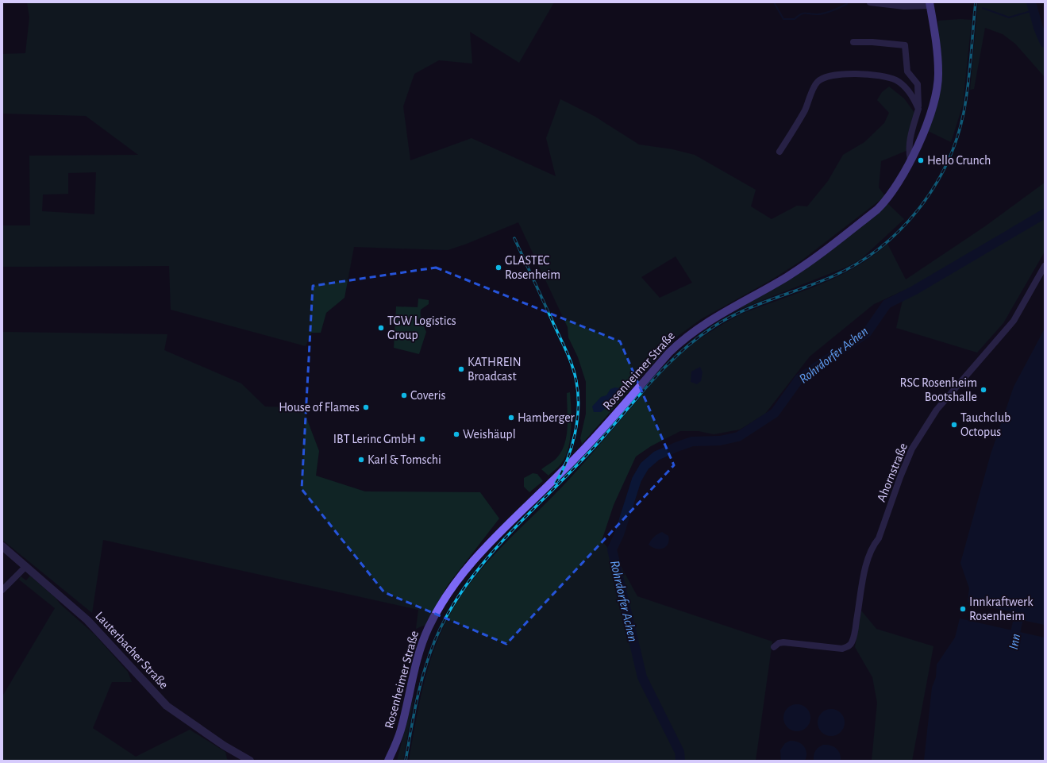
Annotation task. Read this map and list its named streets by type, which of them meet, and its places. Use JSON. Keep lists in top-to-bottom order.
{
  "streets": {
    "main road": ["Rosenheimer Straße"],
    "street": ["Ahornstraße", "Lauterbacher Straße"]
  },
  "water": ["Rohrdorfer Achen", "Inn"],
  "places": [
    "Hello Crunch",
    "GLASTEC Rosenheim",
    "TGW Logistics Group",
    "KATHREIN Broadcast",
    "RSC Rosenheim Bootshalle",
    "Coveris",
    "House of Flames",
    "Hamberger",
    "Tauchclub Octopus",
    "Weishäupl",
    "IBT Lerinc GmbH",
    "Karl & Tomschi",
    "Innkraftwerk Rosenheim"
  ]
}
